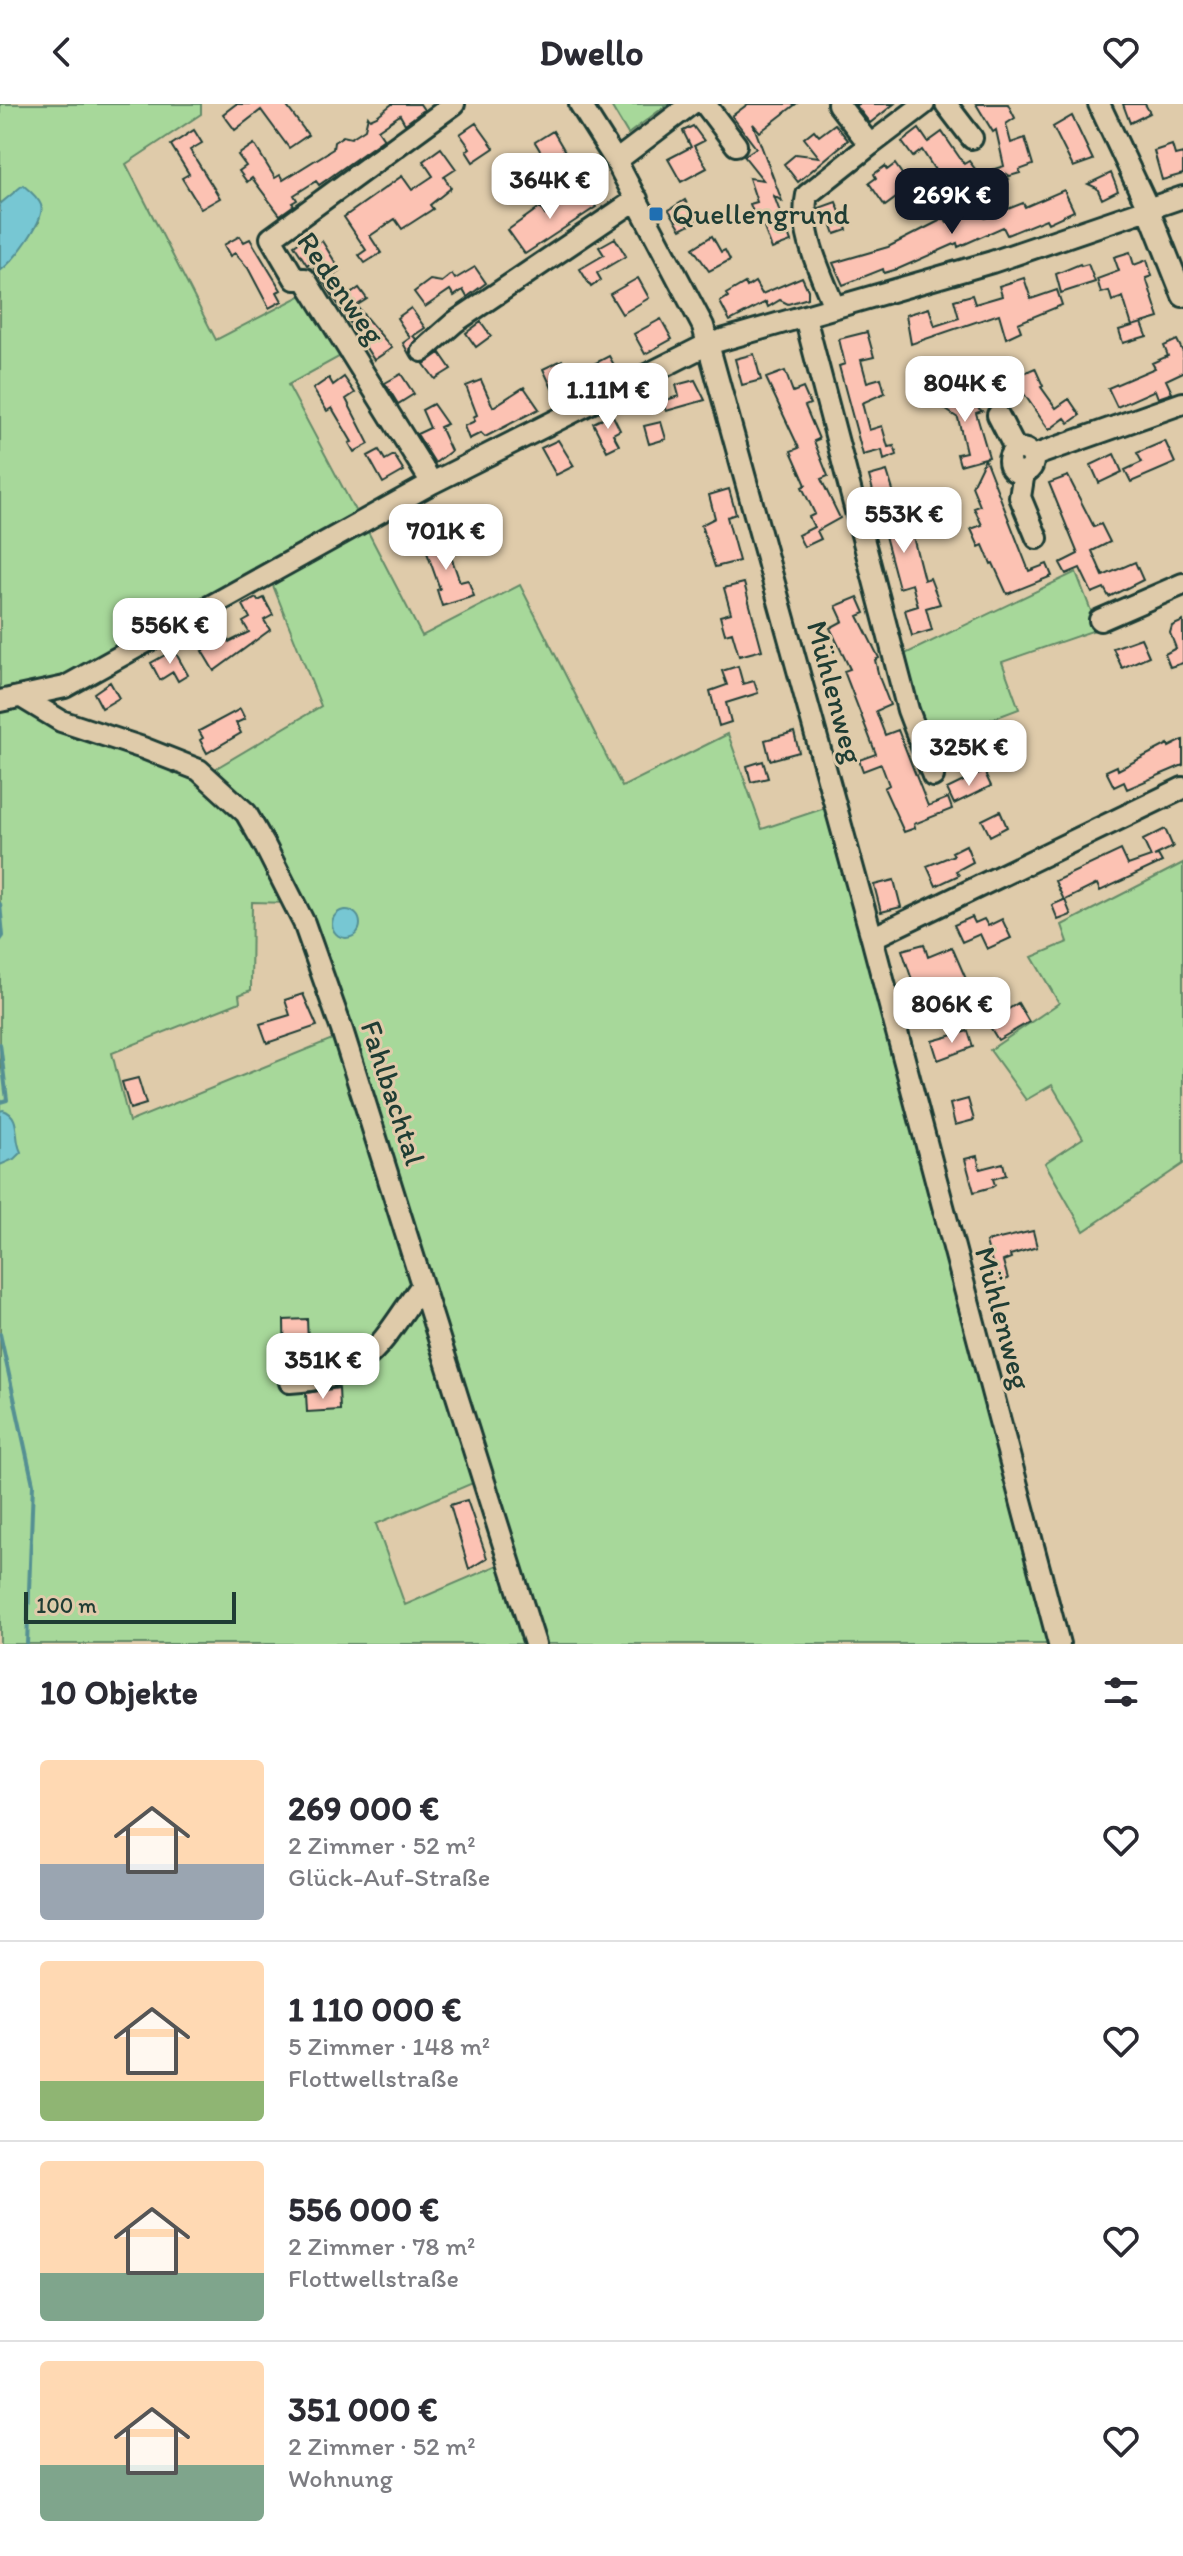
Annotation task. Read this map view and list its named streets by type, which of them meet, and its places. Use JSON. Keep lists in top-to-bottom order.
{
  "streets": {
    "street": ["Redenweg", "Mühlenweg", "Fahlbachtal"]
  },
  "places": {
    "transit": ["Quellengrund"]
  },
  "scale_bar": "100 m",
  "page": {
    "header": "Dwello",
    "price": [
      "364K €",
      "269K €",
      "804K €",
      "1.11M €",
      "553K €",
      "701K €",
      "556K €",
      "325K €",
      "806K €",
      "351K €"
    ],
    "scale": "100 m",
    "heading": "10 Objekte",
    "list": [
      {
        "name": "269 000 €",
        "note": "2 Zimmer · 52 m² · Glück-Auf-Straße"
      },
      {
        "name": "1 110 000 €",
        "note": "5 Zimmer · 148 m² · Flottwellstraße"
      },
      {
        "name": "556 000 €",
        "note": "2 Zimmer · 78 m² · Flottwellstraße"
      },
      {
        "name": "351 000 €",
        "note": "2 Zimmer · 52 m² · Wohnung"
      }
    ]
  }
}
